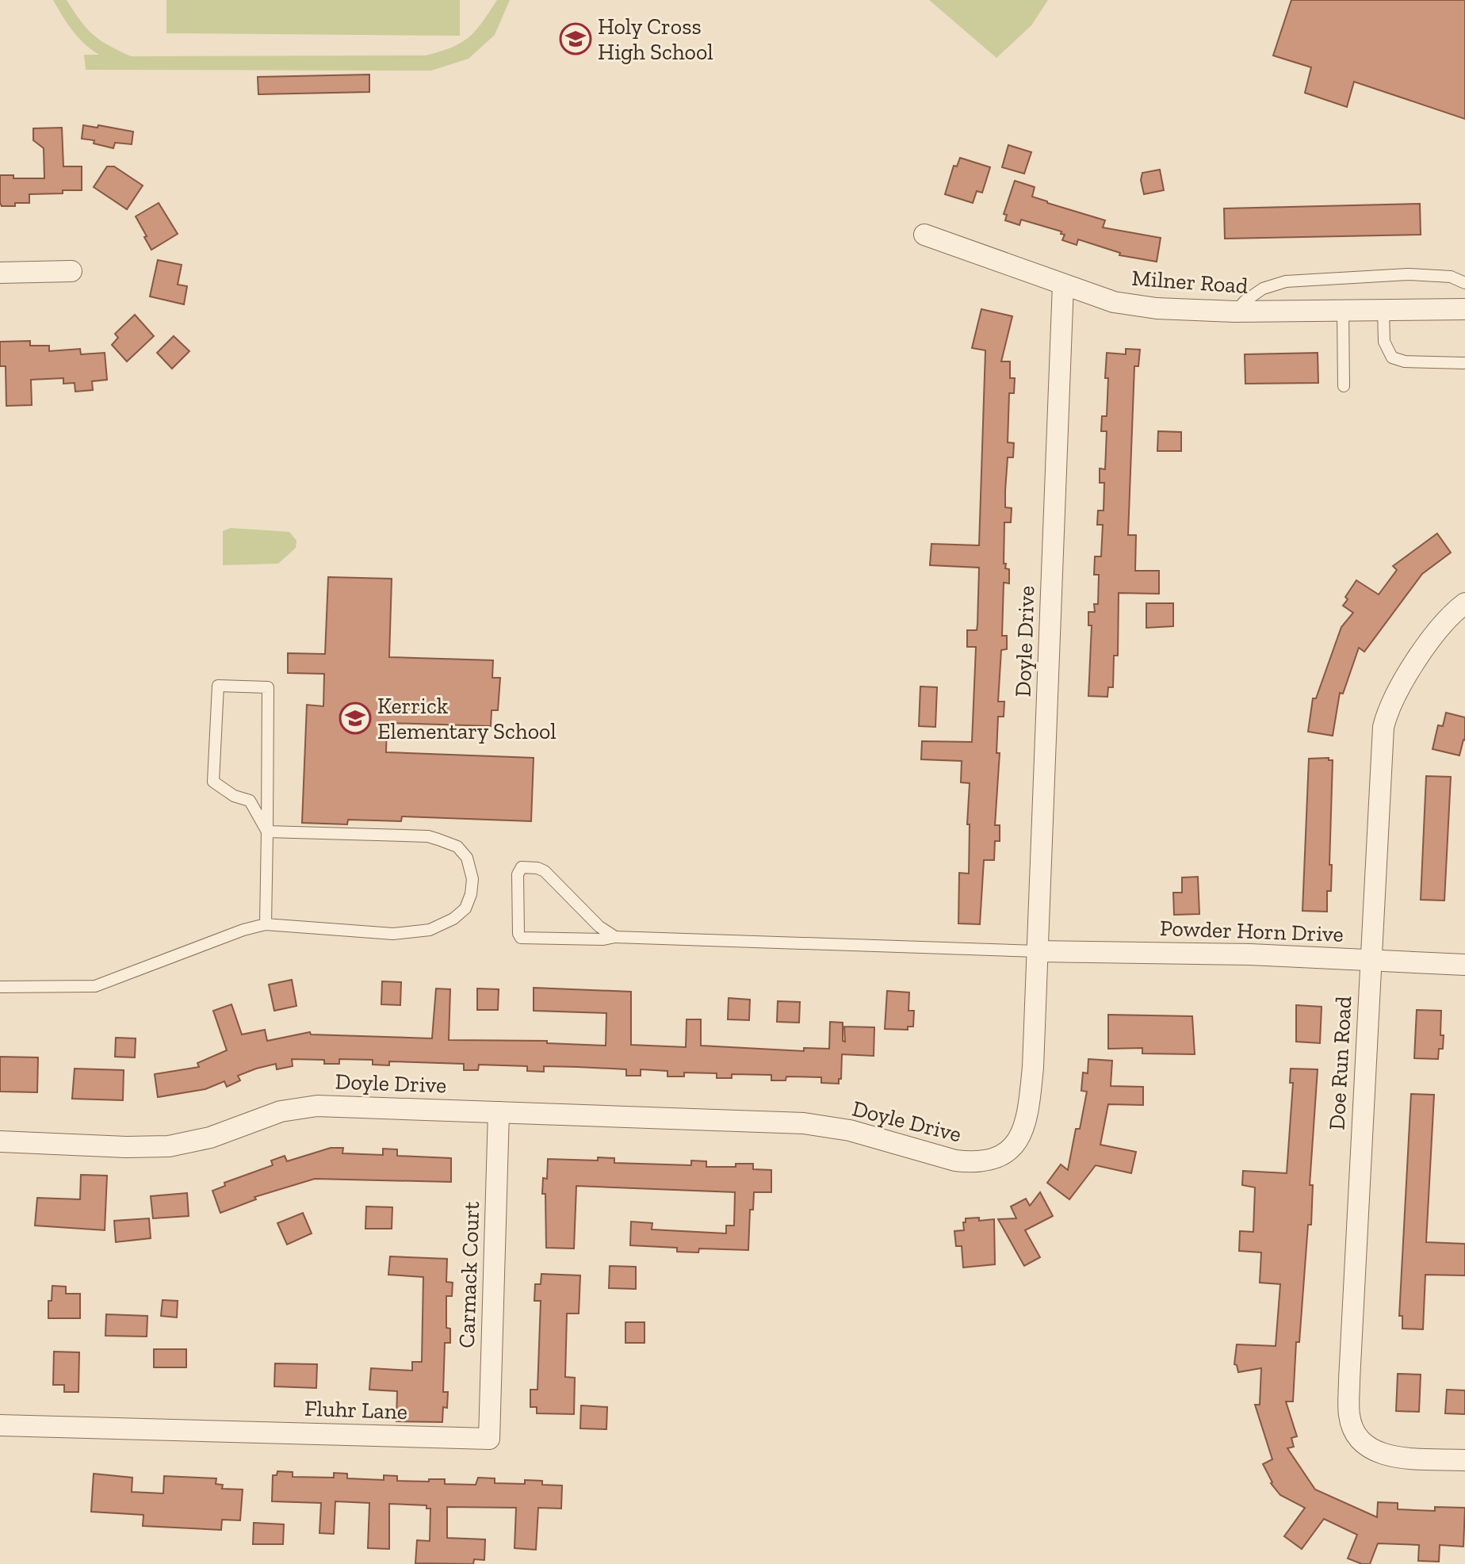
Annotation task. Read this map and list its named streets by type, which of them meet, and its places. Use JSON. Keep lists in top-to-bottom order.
{
  "streets": {
    "street": [
      "Milner Road",
      "Doyle Drive",
      "Powder Horn Drive",
      "Doe Run Road",
      "Carmack Court",
      "Fluhr Lane"
    ]
  },
  "crossings": [
    ["Milner Road", "Doyle Drive"],
    ["Doyle Drive", "Powder Horn Drive"],
    ["Doyle Drive", "Carmack Court"],
    ["Powder Horn Drive", "Doe Run Road"],
    ["Carmack Court", "Fluhr Lane"]
  ],
  "places": {
    "school or university": ["Holy Cross High School", "Kerrick Elementary School"]
  }
}
